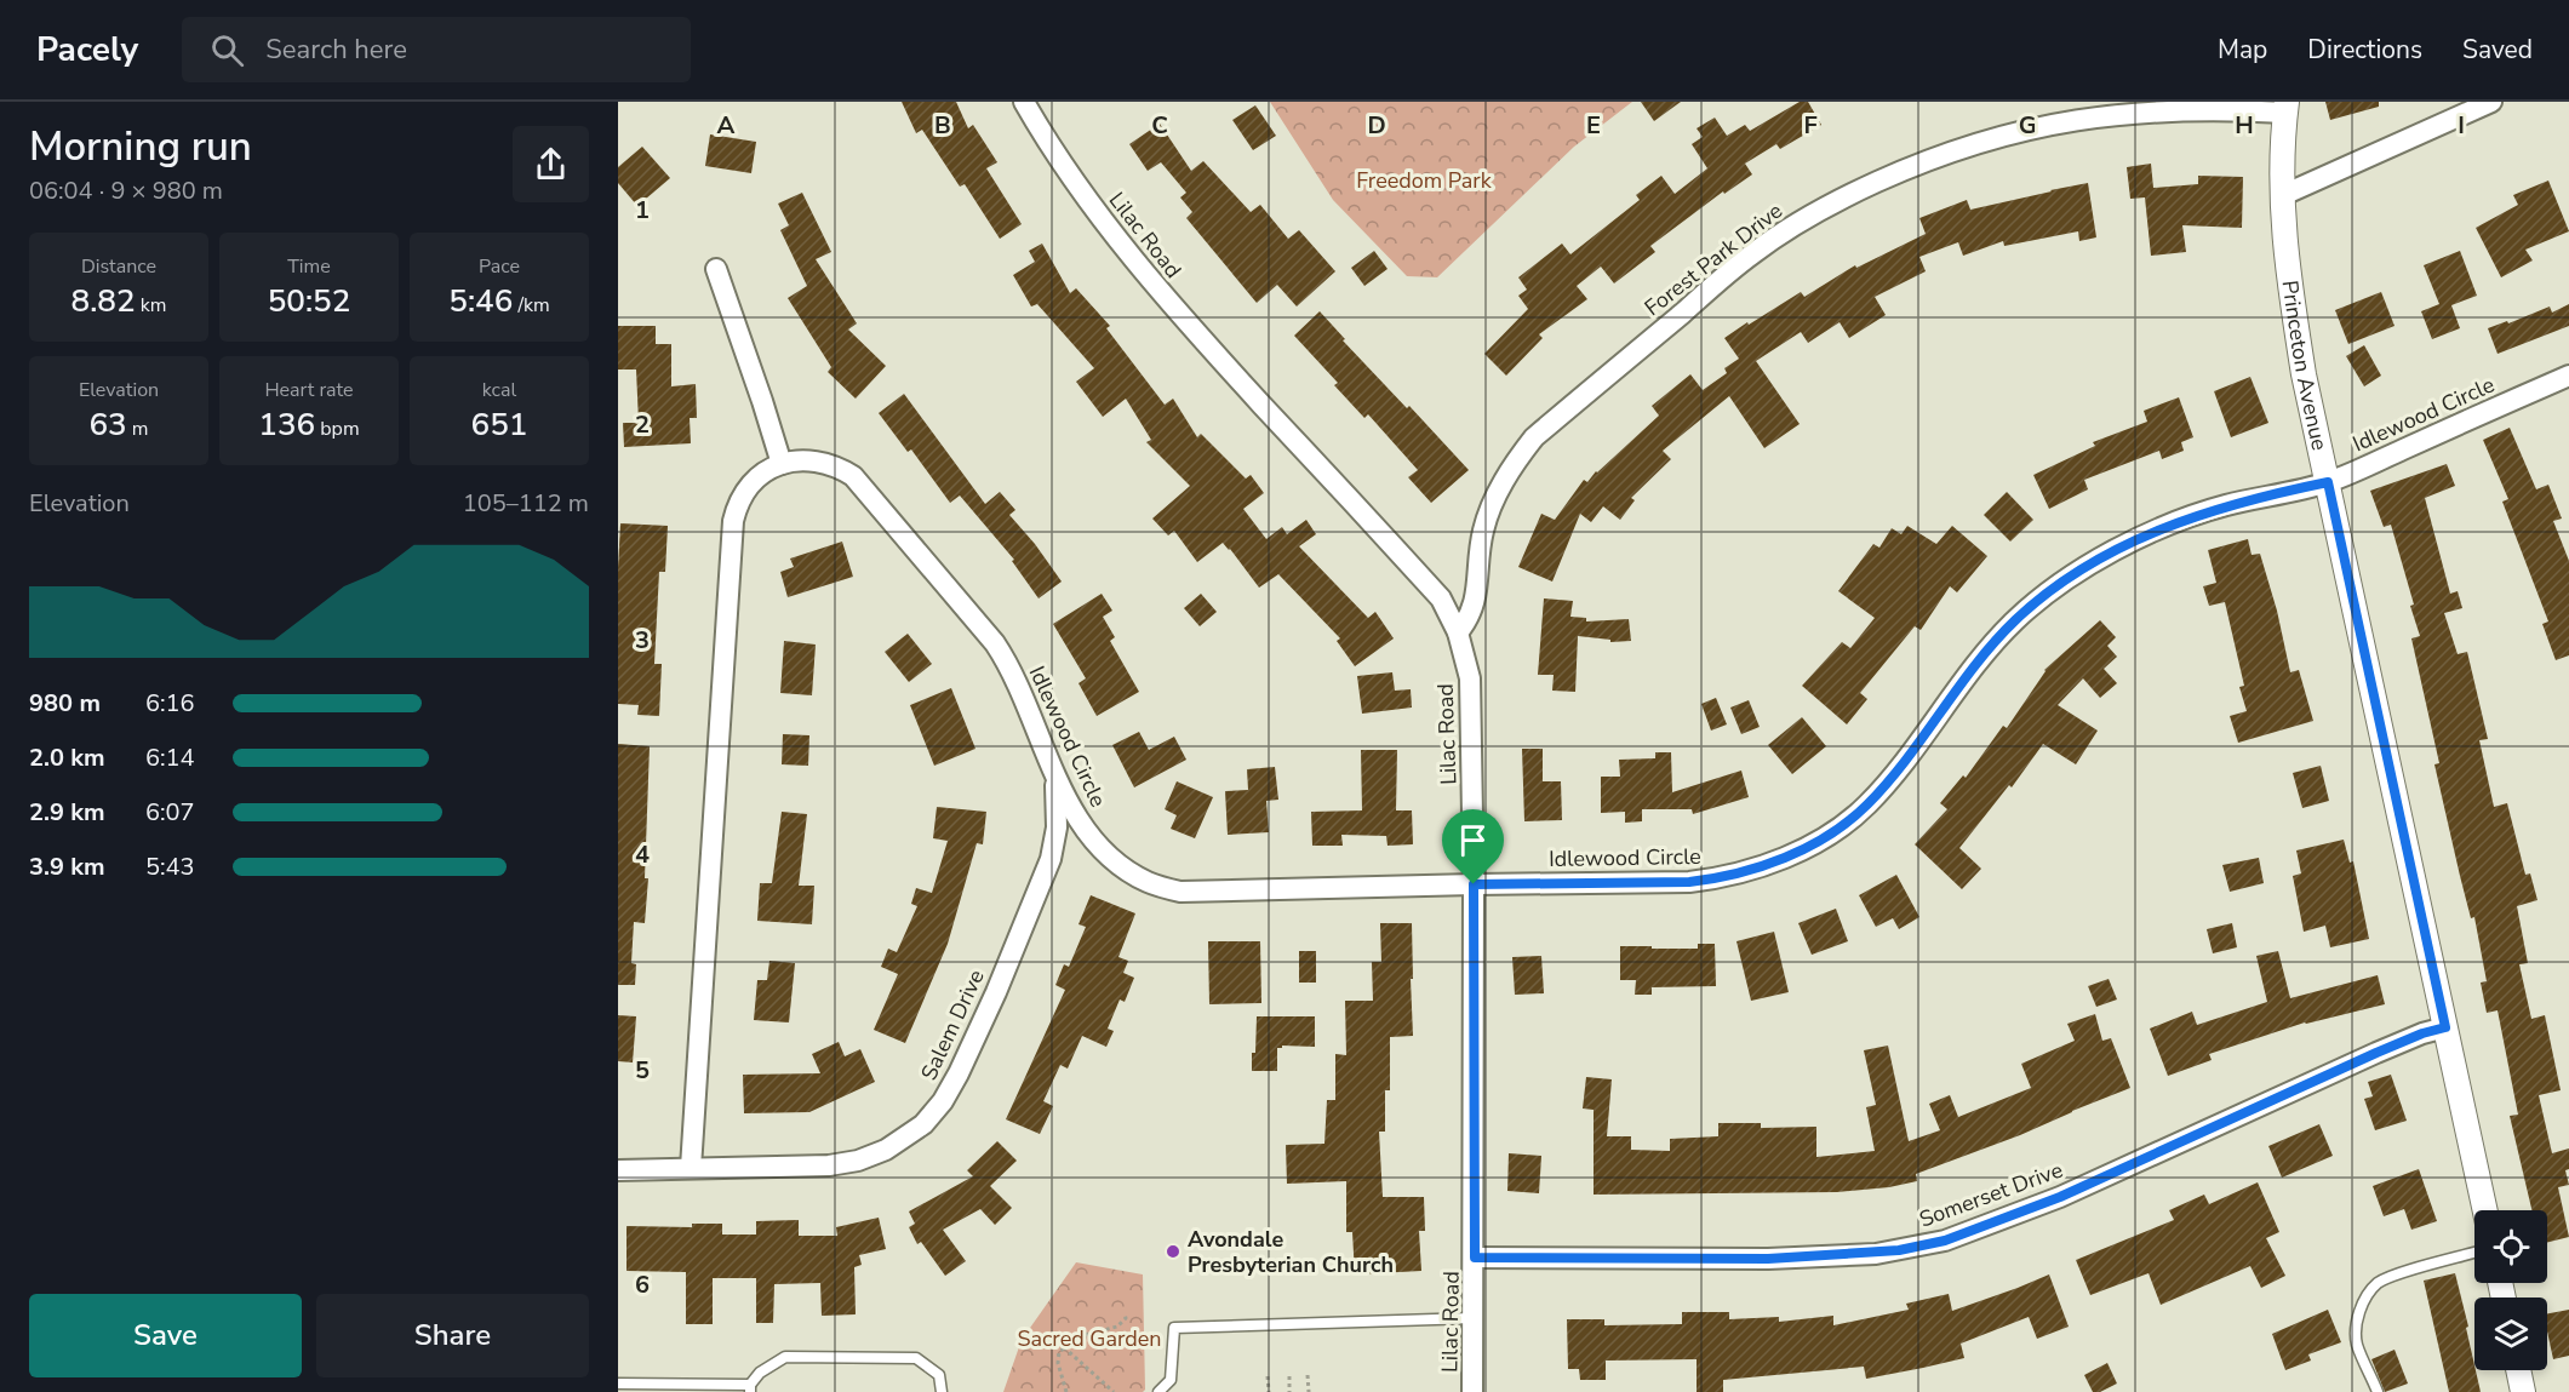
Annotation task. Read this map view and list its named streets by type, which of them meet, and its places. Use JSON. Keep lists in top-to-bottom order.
{
  "streets": {
    "street": [
      "Lilac Road",
      "Forest Park Drive",
      "Princeton Avenue",
      "Idlewood Circle",
      "Salem Drive",
      "Somerset Drive"
    ]
  },
  "crossings": [
    ["Lilac Road", "Forest Park Drive"],
    ["Lilac Road", "Idlewood Circle"],
    ["Lilac Road", "Somerset Drive"],
    ["Forest Park Drive", "Princeton Avenue"],
    ["Princeton Avenue", "Idlewood Circle"],
    ["Princeton Avenue", "Somerset Drive"],
    ["Idlewood Circle", "Salem Drive"]
  ],
  "parks": ["Freedom Park", "Sacred Garden"],
  "places": ["Avondale Presbyterian Church"],
  "page": {
    "header": "Pacely",
    "search": "Search here",
    "nav": ["Map", "Directions", "Saved"],
    "heading": ["Morning run", "06:04 · 9 × 980 m"],
    "stats": [
      ["Distance", "8.82 km"],
      ["Time", "50:52"],
      ["Pace", "5:46 /km"],
      ["Elevation", "63 m"],
      ["Heart rate", "136 bpm"],
      ["kcal", "651"]
    ],
    "chart": ["Elevation", "105–112 m"],
    "list": [
      {
        "name": "980 m",
        "note": "6:16"
      },
      {
        "name": "2.0 km",
        "note": "6:14"
      },
      {
        "name": "2.9 km",
        "note": "6:07"
      },
      {
        "name": "3.9 km",
        "note": "5:43"
      }
    ],
    "buttons": ["Save", "Share"]
  },
  "grid": {
    "columns": [
      "A",
      "B",
      "C",
      "D",
      "E",
      "F",
      "G",
      "H",
      "I"
    ],
    "rows": [
      "1",
      "2",
      "3",
      "4",
      "5",
      "6"
    ]
  }
}
